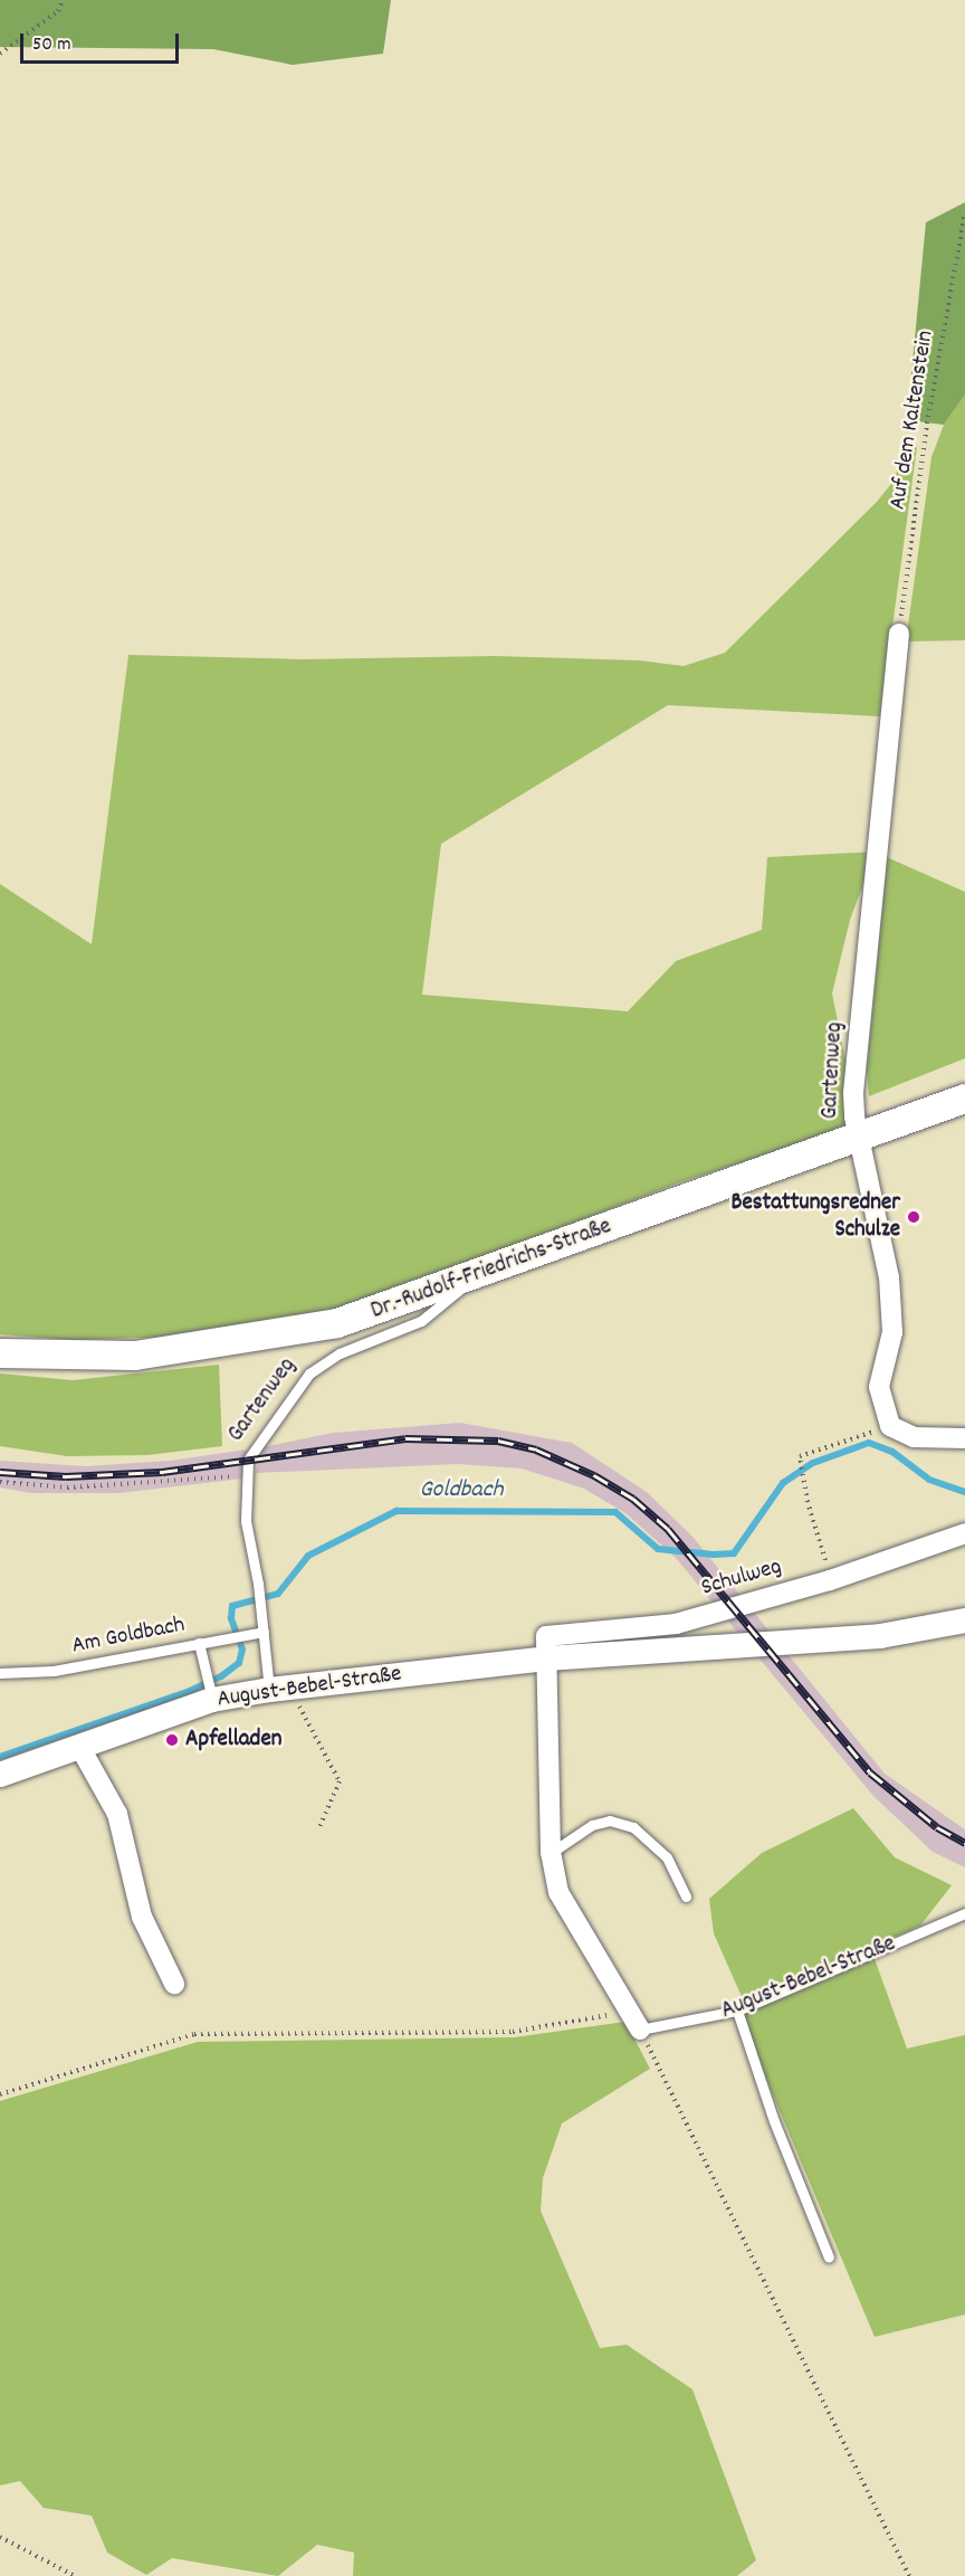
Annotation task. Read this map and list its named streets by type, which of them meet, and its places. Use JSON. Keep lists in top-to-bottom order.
{
  "streets": {
    "main road": ["Dr.-Rudolf-Friedrichs-Straße"],
    "street": ["Gartenweg", "Schulweg", "August-Bebel-Straße"],
    "lane": ["Am Goldbach"],
    "path": ["Auf dem Kaltenstein"]
  },
  "crossings": [
    ["Auf dem Kaltenstein", "Gartenweg"],
    ["Gartenweg", "Dr.-Rudolf-Friedrichs-Straße"],
    ["Gartenweg", "Am Goldbach"],
    ["Gartenweg", "August-Bebel-Straße"],
    ["Schulweg", "August-Bebel-Straße"]
  ],
  "water": ["Goldbach"],
  "places": ["Bestattungsredner Schulze", "Apfelladen"],
  "scale_bar": "50 m"
}
